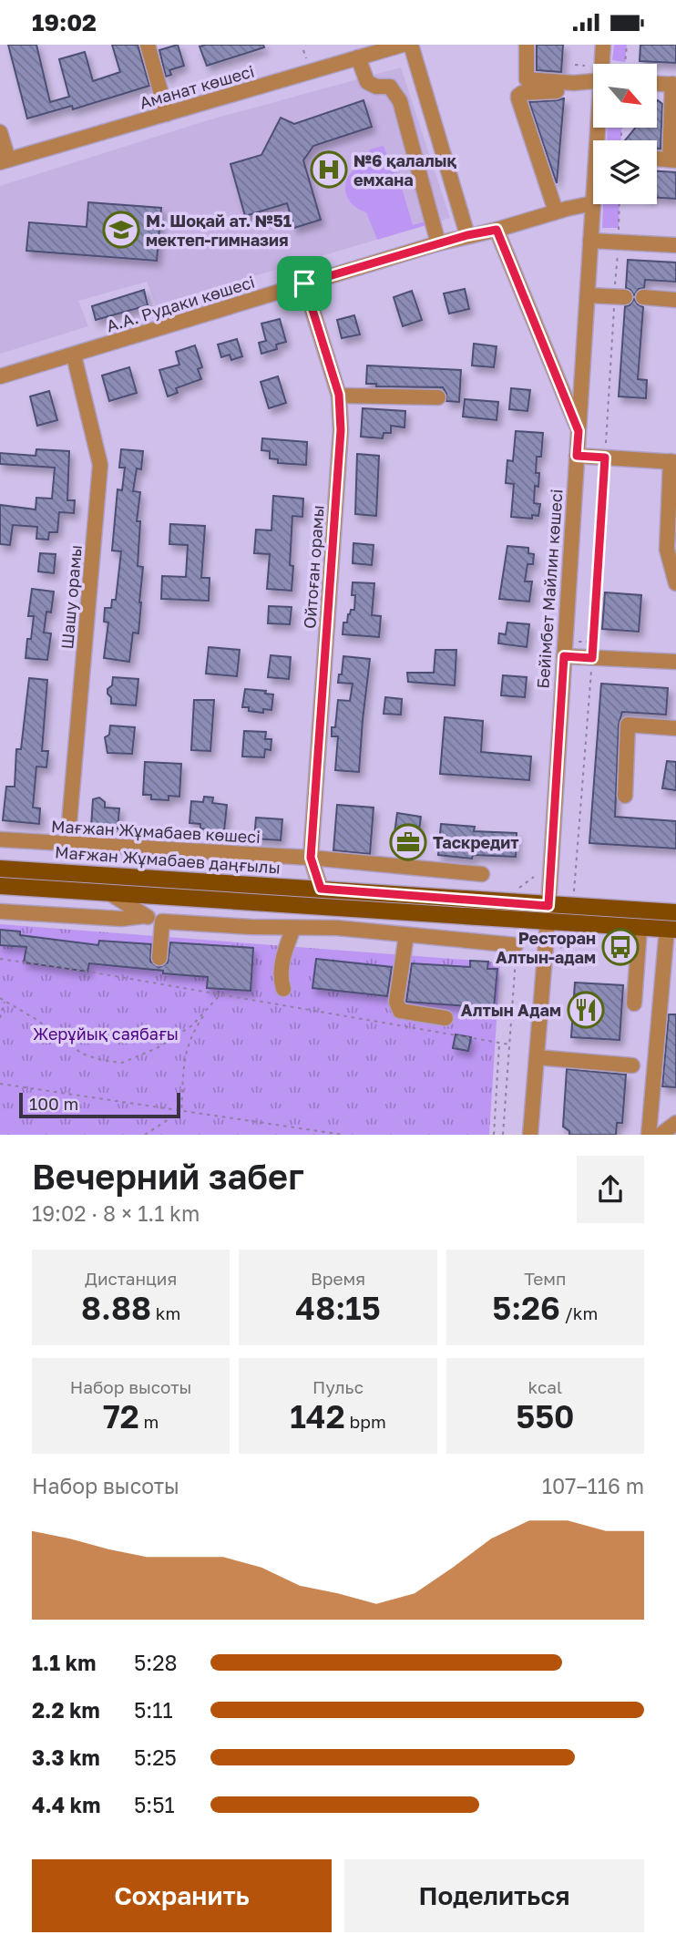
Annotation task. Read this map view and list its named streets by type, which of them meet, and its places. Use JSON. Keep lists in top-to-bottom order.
{
  "streets": {
    "main road": ["Мағжан Жұмабаев даңғылы"],
    "street": [
      "Аманат көшесі",
      "А.А. Рудаки көшесі",
      "Ойтоған орамы",
      "Бейімбет Майлин көшесі",
      "Шашу орамы",
      "Мағжан Жұмабаев көшесі"
    ]
  },
  "crossings": [
    ["А.А. Рудаки көшесі", "Ойтоған орамы"],
    ["А.А. Рудаки көшесі", "Бейімбет Майлин көшесі"],
    ["А.А. Рудаки көшесі", "Шашу орамы"],
    ["Ойтоған орамы", "Мағжан Жұмабаев көшесі"],
    ["Бейімбет Майлин көшесі", "Мағжан Жұмабаев даңғылы"],
    ["Шашу орамы", "Мағжан Жұмабаев көшесі"]
  ],
  "parks": ["Жерұйық саябағы"],
  "places": {
    "hospital": ["№6 қалалық емхана"],
    "school or university": ["М. Шоқай ат. №51 мектеп-гимназия"],
    "office": ["Таскредит"],
    "bus stop": ["Ресторан Алтын-адам"],
    "restaurant": ["Алтын Адам"]
  },
  "scale_bar": "100 m",
  "north": "bottom right",
  "page": {
    "status": "19:02",
    "scale": "100 m",
    "heading": ["Вечерний забег", "19:02 · 8 × 1.1 km"],
    "stats": [
      ["Дистанция", "8.88 km"],
      ["Время", "48:15"],
      ["Темп", "5:26 /km"],
      ["Набор высоты", "72 m"],
      ["Пульс", "142 bpm"],
      ["kcal", "550"]
    ],
    "chart": ["Набор высоты", "107–116 m"],
    "list": [
      {
        "name": "1.1 km",
        "note": "5:28"
      },
      {
        "name": "2.2 km",
        "note": "5:11"
      },
      {
        "name": "3.3 km",
        "note": "5:25"
      },
      {
        "name": "4.4 km",
        "note": "5:51"
      }
    ],
    "buttons": ["Сохранить", "Поделиться"]
  }
}
